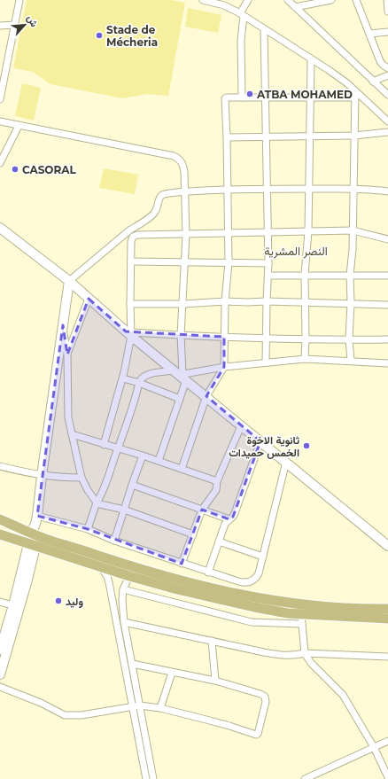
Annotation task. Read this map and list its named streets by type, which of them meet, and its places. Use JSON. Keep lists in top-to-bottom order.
{
  "districts": ["النصر المشرية"],
  "places": [
    "Stade de Mécheria",
    "ATBA MOHAMED",
    "CASORAL",
    "ثانوية الاخوة الخمس حميدات",
    "وليد"
  ],
  "north": "top right"
}
